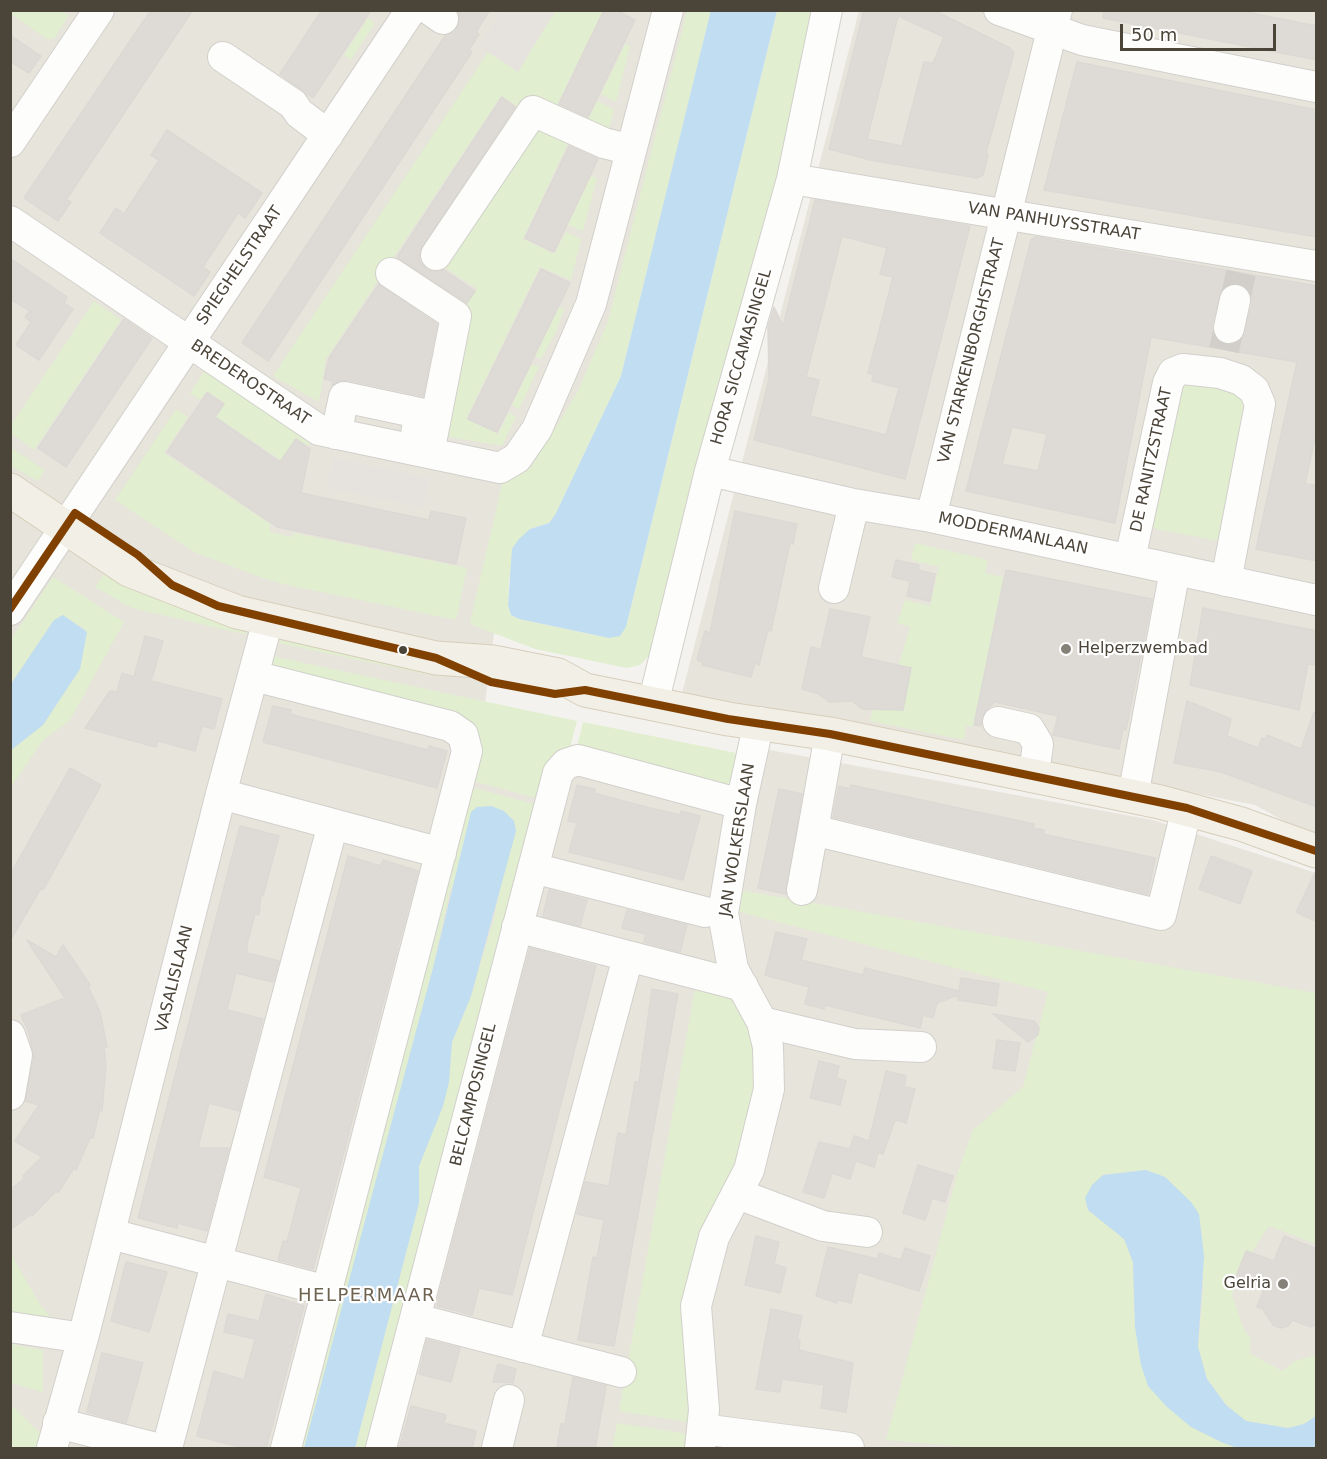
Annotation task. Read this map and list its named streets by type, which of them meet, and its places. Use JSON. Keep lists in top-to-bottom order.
{
  "streets": {
    "street": [
      "VAN PANHUYSSTRAAT",
      "SPIEGHELSTRAAT",
      "VAN STARKENBORGHSTRAAT",
      "HORA SICCAMASINGEL",
      "BREDEROSTRAAT",
      "DE RANITZSTRAAT",
      "MODDERMANLAAN",
      "JAN WOLKERSLAAN",
      "VASALISLAAN",
      "BELCAMPOSINGEL"
    ]
  },
  "crossings": [
    ["VAN PANHUYSSTRAAT", "VAN STARKENBORGHSTRAAT"],
    ["VAN PANHUYSSTRAAT", "HORA SICCAMASINGEL"],
    ["VAN PANHUYSSTRAAT", "DE RANITZSTRAAT"],
    ["SPIEGHELSTRAAT", "BREDEROSTRAAT"],
    ["VAN STARKENBORGHSTRAAT", "MODDERMANLAAN"],
    ["HORA SICCAMASINGEL", "MODDERMANLAAN"],
    ["DE RANITZSTRAAT", "MODDERMANLAAN"],
    ["JAN WOLKERSLAAN", "BELCAMPOSINGEL"]
  ],
  "districts": ["HELPERMAAR"],
  "places": ["Helperzwembad", "Gelria"],
  "scale_bar": "50 m"
}
